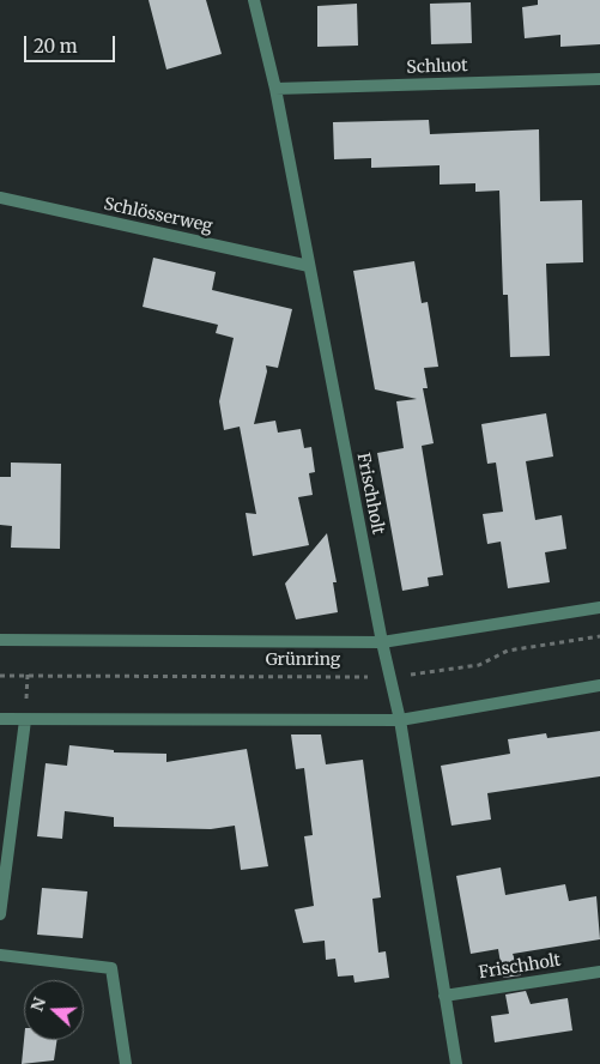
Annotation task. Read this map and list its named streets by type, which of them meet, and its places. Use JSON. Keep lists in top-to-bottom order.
{
  "streets": {
    "street": [
      "Schluot",
      "Schlösserweg",
      "Frischholt",
      "Grünring"
    ]
  },
  "crossings": [
    ["Schluot", "Frischholt"],
    ["Schlösserweg", "Frischholt"],
    ["Frischholt", "Grünring"]
  ],
  "scale_bar": "20 m",
  "north": "left"
}
